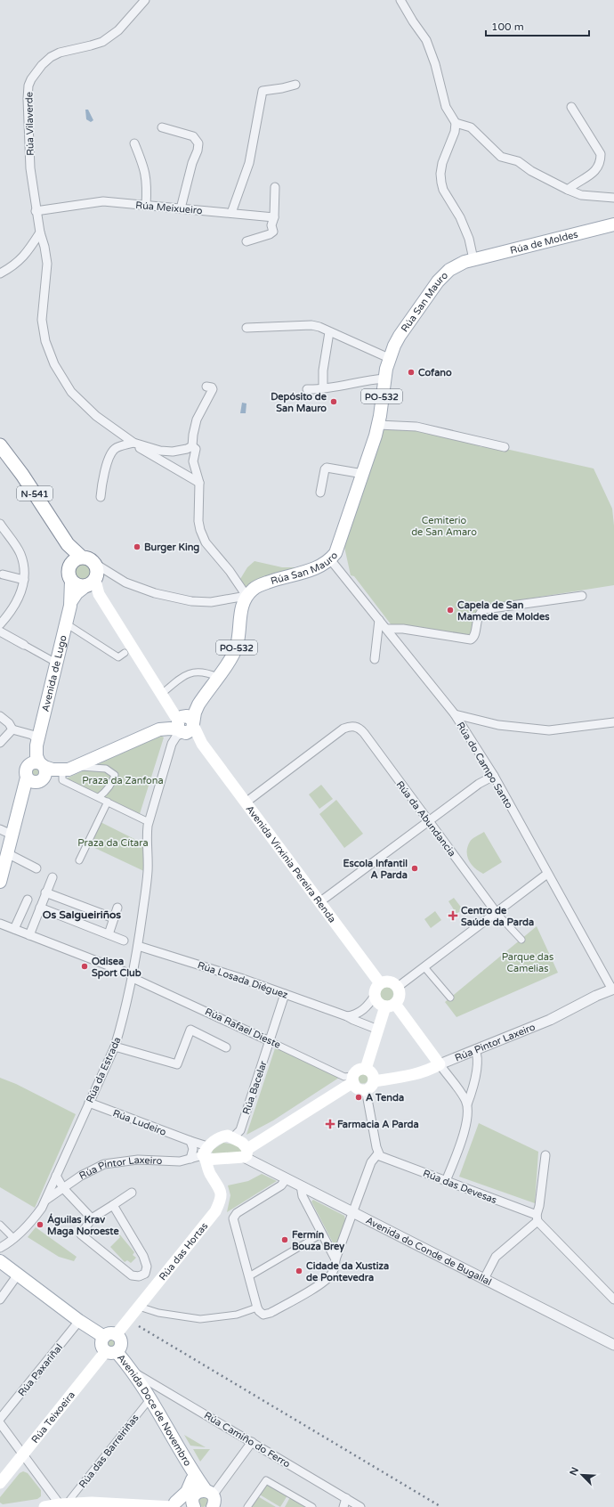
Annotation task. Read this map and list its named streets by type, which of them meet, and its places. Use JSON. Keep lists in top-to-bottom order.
{
  "streets": {
    "highway": ["N-541"],
    "main road": [
      "Rúa de Moldes",
      "Rúa San Mauro",
      "PO-532",
      "Avenida de Lugo",
      "Avenida Virxinia Pereira Renda",
      "Rúa Pintor Laxeiro",
      "Rúa das Hortas",
      "Avenida Doce de Novembro",
      "Rúa Teixoeira"
    ],
    "street": [
      "Rúa Vilaverde",
      "Rúa Meixueiro",
      "Rúa do Campo Santo",
      "Rúa da Abundancia",
      "Rúa Losada Diéguez",
      "Rúa Rafael Dieste",
      "Rúa da Estrada",
      "Rúa Bacelar",
      "Rúa Ludeiro",
      "Rúa das Devesas",
      "Avenida do Conde de Bugallal",
      "Rúa Paxariñal",
      "Rúa Camiño do Ferro",
      "Rúa das Barreiriñas"
    ]
  },
  "crossings": [
    ["Rúa Vilaverde", "Rúa Meixueiro"],
    ["Rúa de Moldes", "Rúa San Mauro"],
    ["Rúa San Mauro", "PO-532"],
    ["Rúa San Mauro", "Rúa do Campo Santo"],
    ["PO-532", "Avenida Virxinia Pereira Renda"],
    ["PO-532", "Rúa da Estrada"],
    ["N-541", "Avenida de Lugo"],
    ["N-541", "Avenida Virxinia Pereira Renda"],
    ["Avenida de Lugo", "Avenida Virxinia Pereira Renda"],
    ["Rúa do Campo Santo", "Rúa Pintor Laxeiro"],
    ["Rúa da Abundancia", "Avenida Virxinia Pereira Renda"],
    ["Avenida Virxinia Pereira Renda", "Rúa da Estrada"],
    ["Rúa Losada Diéguez", "Rúa da Estrada"],
    ["Rúa Losada Diéguez", "Rúa Bacelar"],
    ["Rúa Rafael Dieste", "Rúa Pintor Laxeiro"],
    ["Rúa Rafael Dieste", "Rúa da Estrada"],
    ["Rúa Rafael Dieste", "Rúa Bacelar"],
    ["Rúa Pintor Laxeiro", "Rúa da Estrada"],
    ["Rúa Pintor Laxeiro", "Rúa Bacelar"],
    ["Rúa Pintor Laxeiro", "Rúa Ludeiro"],
    ["Rúa Pintor Laxeiro", "Rúa das Hortas"],
    ["Rúa Pintor Laxeiro", "Avenida do Conde de Bugallal"],
    ["Rúa da Estrada", "Rúa Ludeiro"],
    ["Rúa Ludeiro", "Rúa das Hortas"],
    ["Avenida Doce de Novembro", "Rúa Teixoeira"],
    ["Avenida Doce de Novembro", "Rúa Camiño do Ferro"],
    ["Avenida Doce de Novembro", "Rúa das Barreiriñas"]
  ],
  "districts": ["Os Salgueiriños"],
  "parks": [
    "Cemiterio de San Amaro",
    "Praza da Zanfona",
    "Praza da Cítara",
    "Parque das Camelias"
  ],
  "places": {
    "other": [
      "Cofano",
      "Depósito de San Mauro",
      "Burger King",
      "Capela de San Mamede de Moldes",
      "Escola Infantil A Parda",
      "Odisea Sport Club",
      "A Tenda",
      "Águilas Krav Maga Noroeste",
      "Fermín Bouza Brey",
      "Cidade da Xustiza de Pontevedra"
    ],
    "health": ["Centro de Saúde da Parda", "Farmacia A Parda"]
  },
  "scale_bar": "100 m",
  "north": "top left"
}
